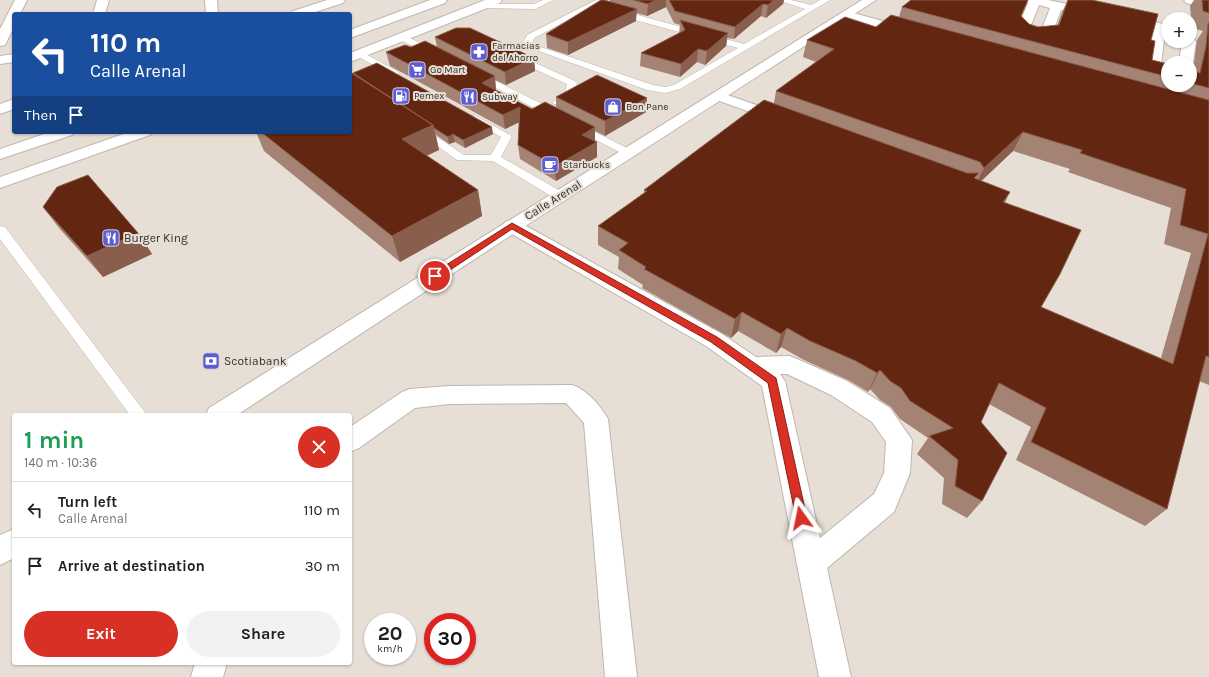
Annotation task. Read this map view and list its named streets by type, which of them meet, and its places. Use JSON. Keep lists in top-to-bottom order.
{
  "streets": {
    "main road": ["Calle Arenal"]
  },
  "places": {
    "pharmacy": ["Farmacias del Ahorro"],
    "supermarket": ["Go Mart"],
    "fuel station": ["Pemex"],
    "restaurant": ["Subway", "Burger King"],
    "shop": ["Bon Pane"],
    "cafe": ["Starbucks"],
    "bank": ["Scotiabank"]
  },
  "page": {
    "map_buttons": ["+", "−"],
    "turn": ["110 m", "Calle Arenal"],
    "then": "Then",
    "heading": ["1 min", "140 m · 10:36"],
    "list": [
      {
        "name": "Turn left",
        "note": "Calle Arenal",
        "value": "110 m"
      },
      {
        "name": "Arrive at destination",
        "value": "30 m"
      }
    ],
    "buttons": ["Exit", "Share"],
    "speed": "20 km/h",
    "limit": "30"
  }
}
